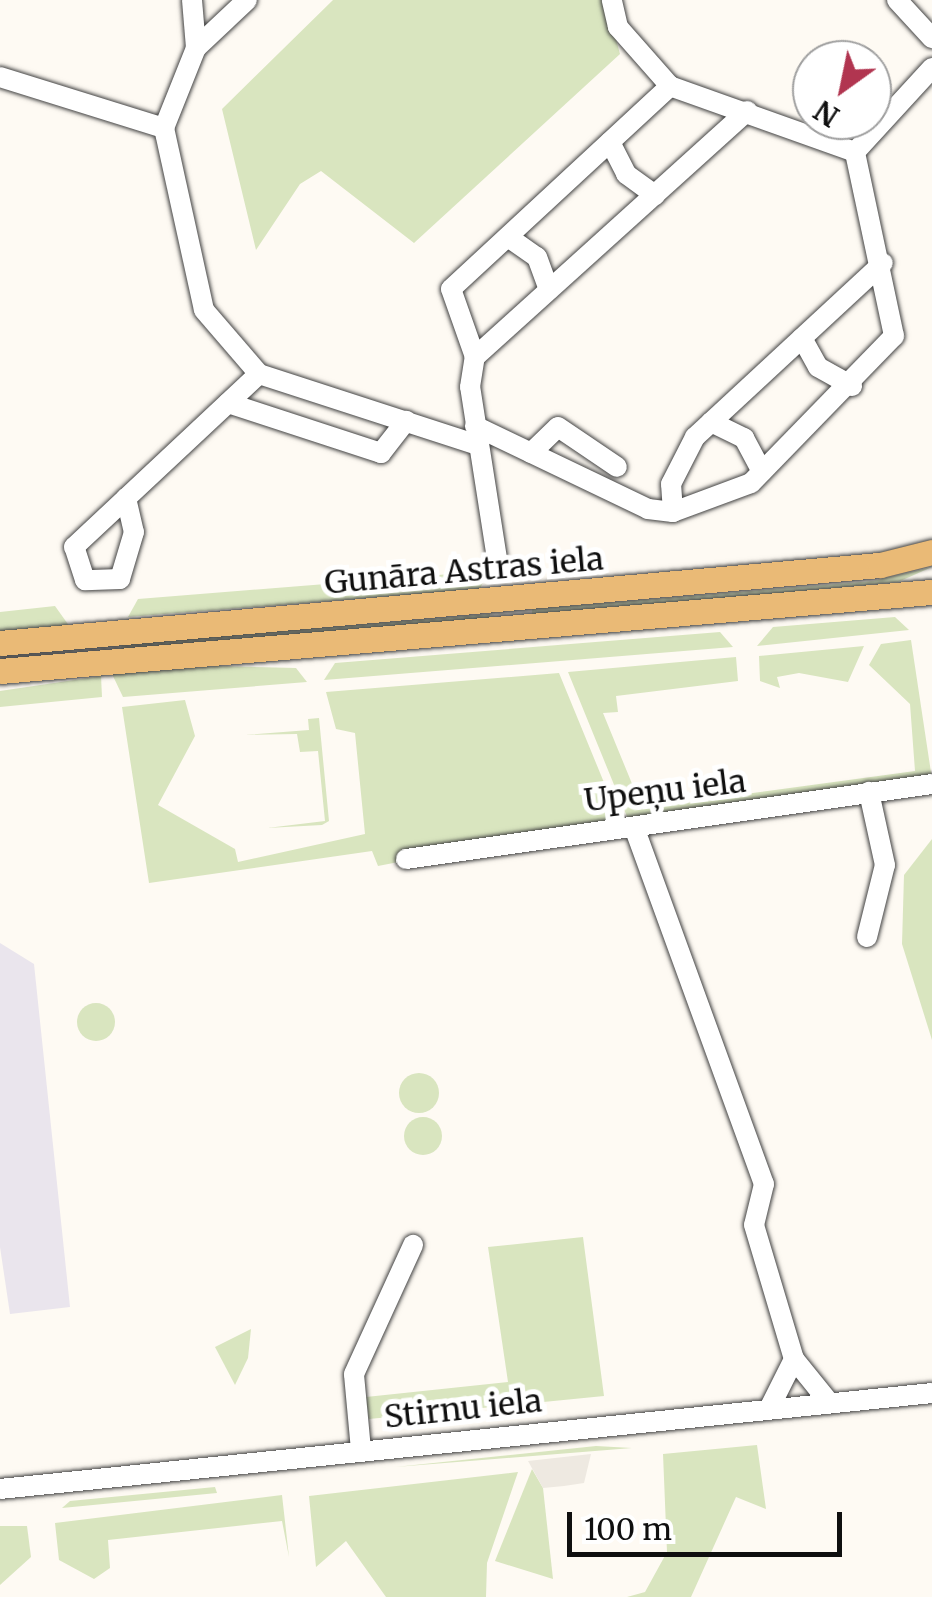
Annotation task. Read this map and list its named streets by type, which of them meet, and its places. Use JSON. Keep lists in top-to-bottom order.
{
  "streets": {
    "main road": ["Gunāra Astras iela"],
    "street": ["Upeņu iela", "Stirnu iela"]
  },
  "scale_bar": "100 m",
  "north": "bottom left"
}
